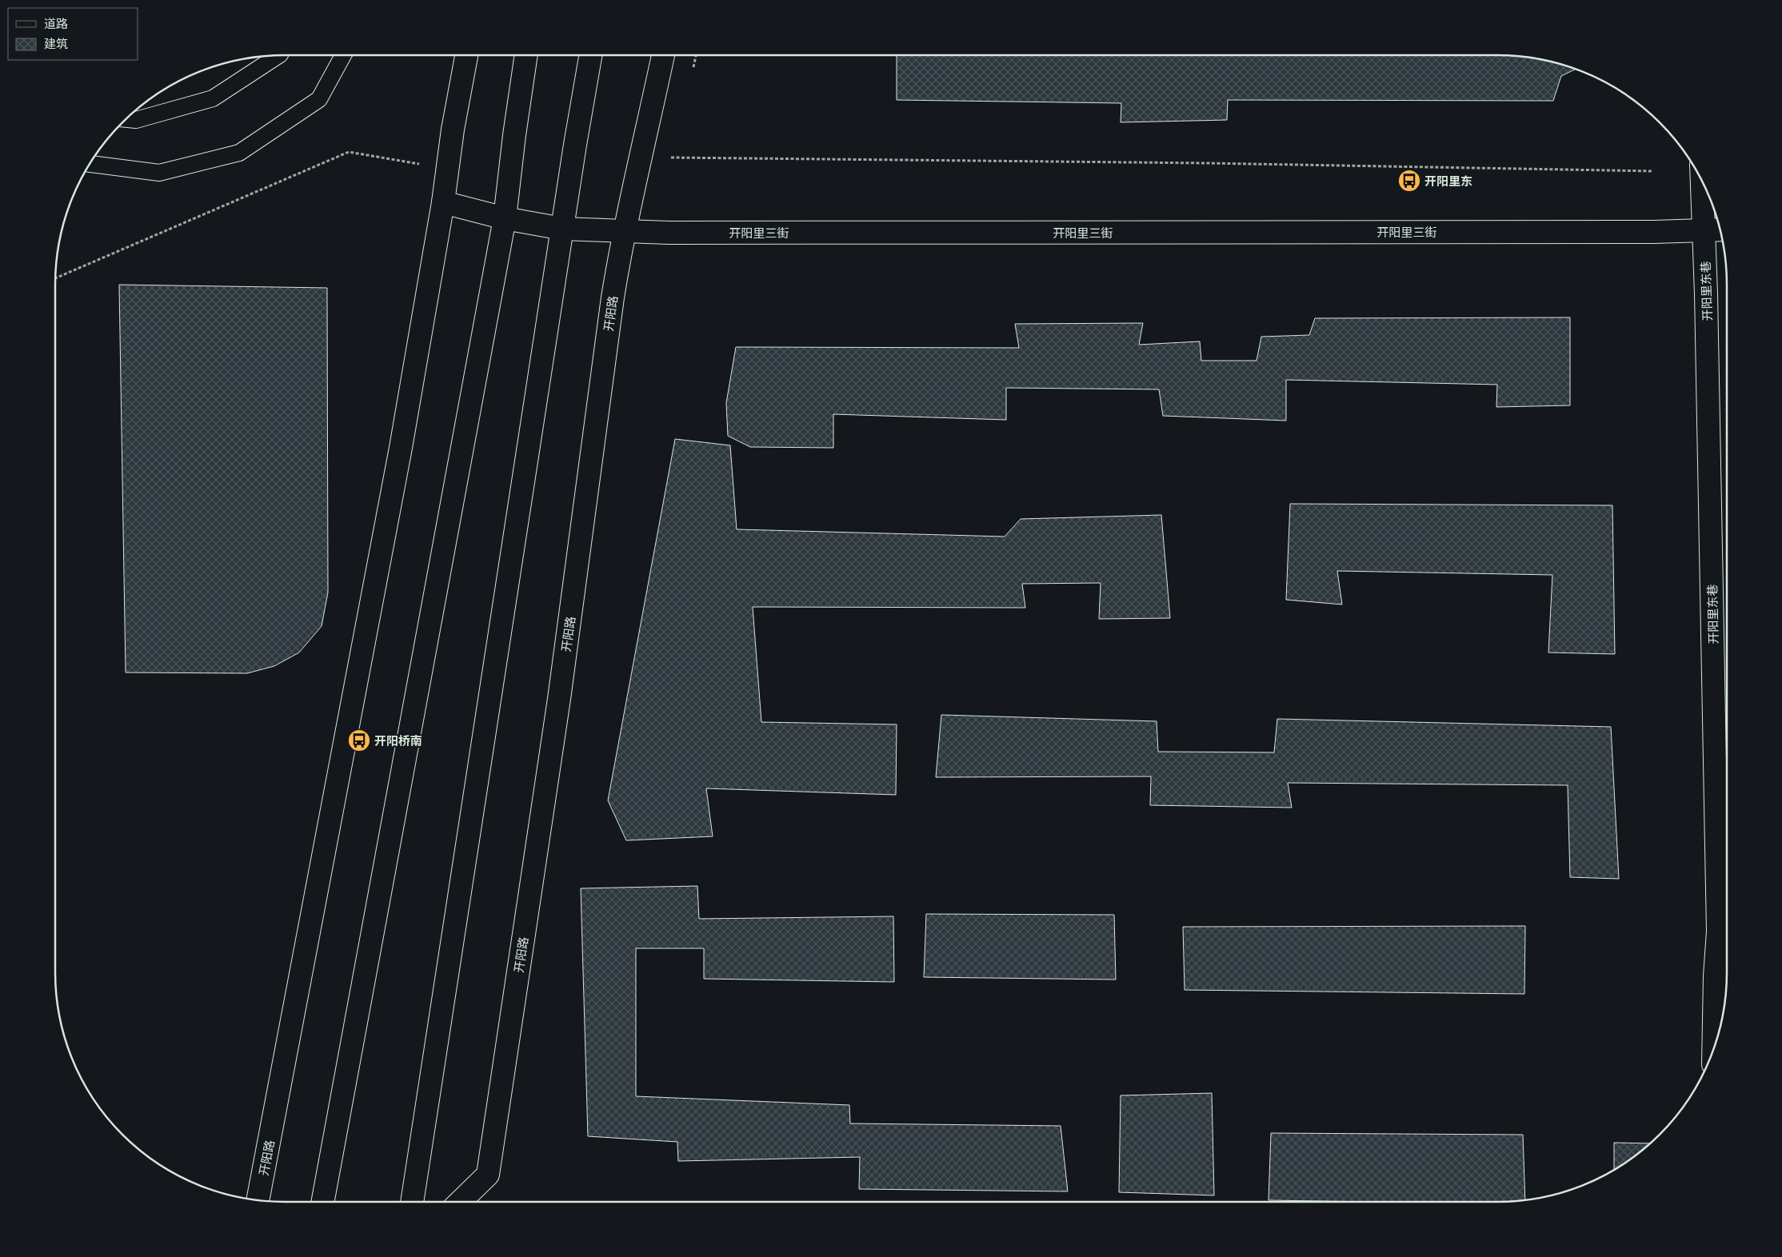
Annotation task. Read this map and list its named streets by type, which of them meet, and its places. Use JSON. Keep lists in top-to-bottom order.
{
  "streets": {
    "street": ["开阳里三街", "开阳里东巷", "开阳路"]
  },
  "crossings": [
    ["开阳里三街", "开阳里东巷"],
    ["开阳里三街", "开阳路"]
  ],
  "places": {
    "bus stop": ["开阳里东", "开阳桥南"]
  },
  "legend": ["道路", "建筑"]
}
